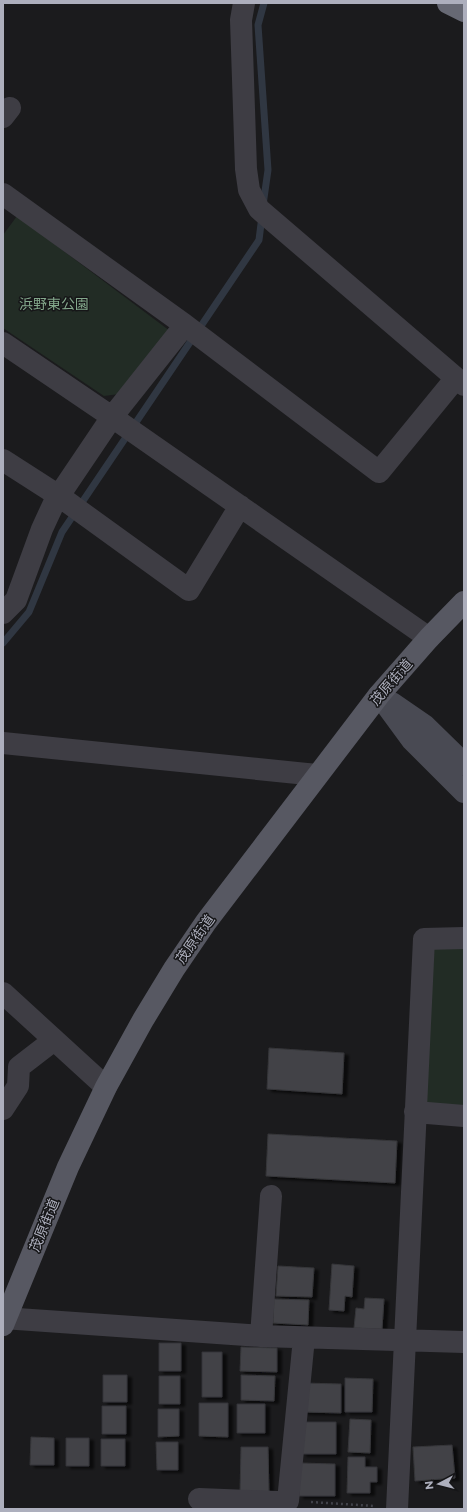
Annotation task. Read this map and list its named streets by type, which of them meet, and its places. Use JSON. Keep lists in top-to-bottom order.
{
  "streets": {
    "main road": ["茂原街道"]
  },
  "parks": ["浜野東公園"],
  "north": "left"
}
